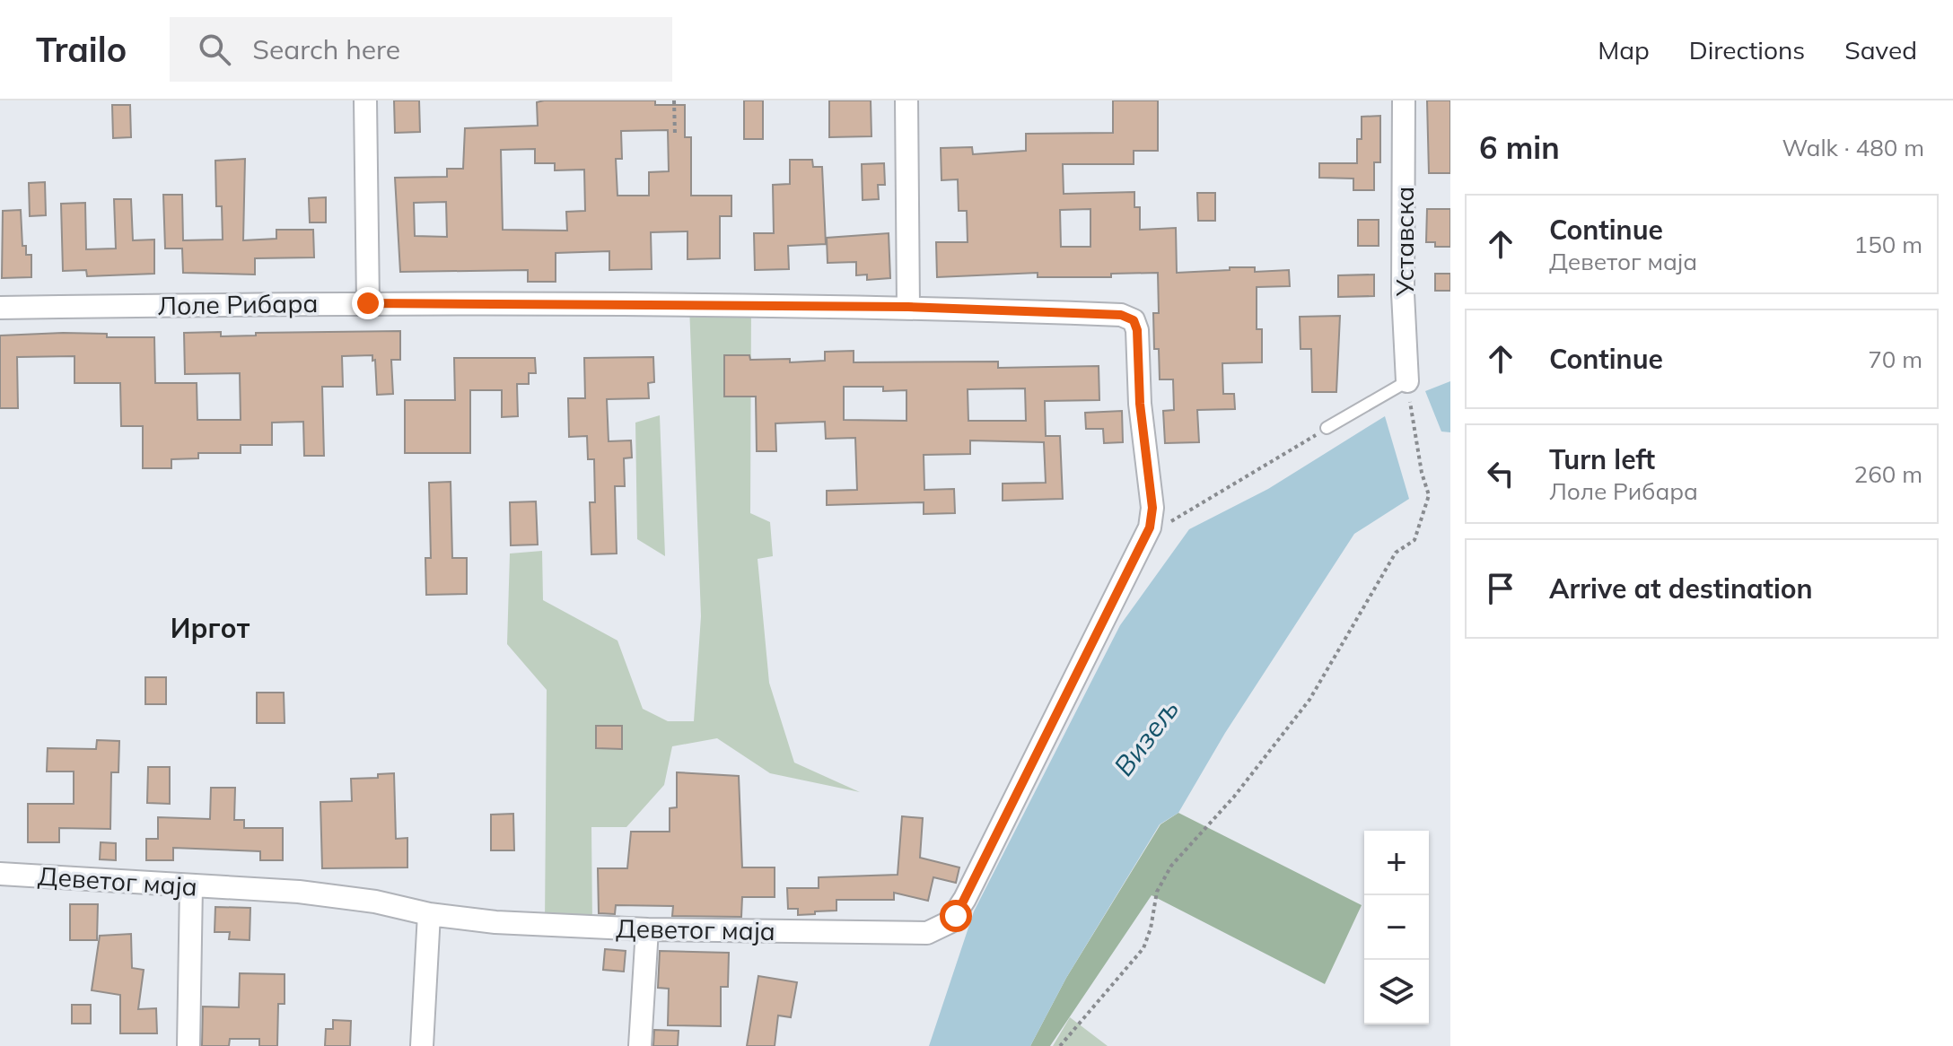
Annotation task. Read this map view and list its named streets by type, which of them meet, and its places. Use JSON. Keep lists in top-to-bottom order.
{
  "streets": {
    "street": ["Уставска", "Лоле Рибара", "Деветог маја"]
  },
  "crossings": [
    ["Лоле Рибара", "Деветог маја"]
  ],
  "districts": ["Иргот"],
  "water": ["Визељ"],
  "page": {
    "header": "Trailo",
    "search": "Search here",
    "nav": ["Map", "Directions", "Saved"],
    "heading": ["6 min", "Walk · 480 m"],
    "list": [
      ["Continue", "Деветог маја", "150 m"],
      ["Continue", "70 m"],
      ["Turn left", "Лоле Рибара", "260 m"],
      "Arrive at destination"
    ],
    "map_buttons": ["+", "−"]
  }
}
